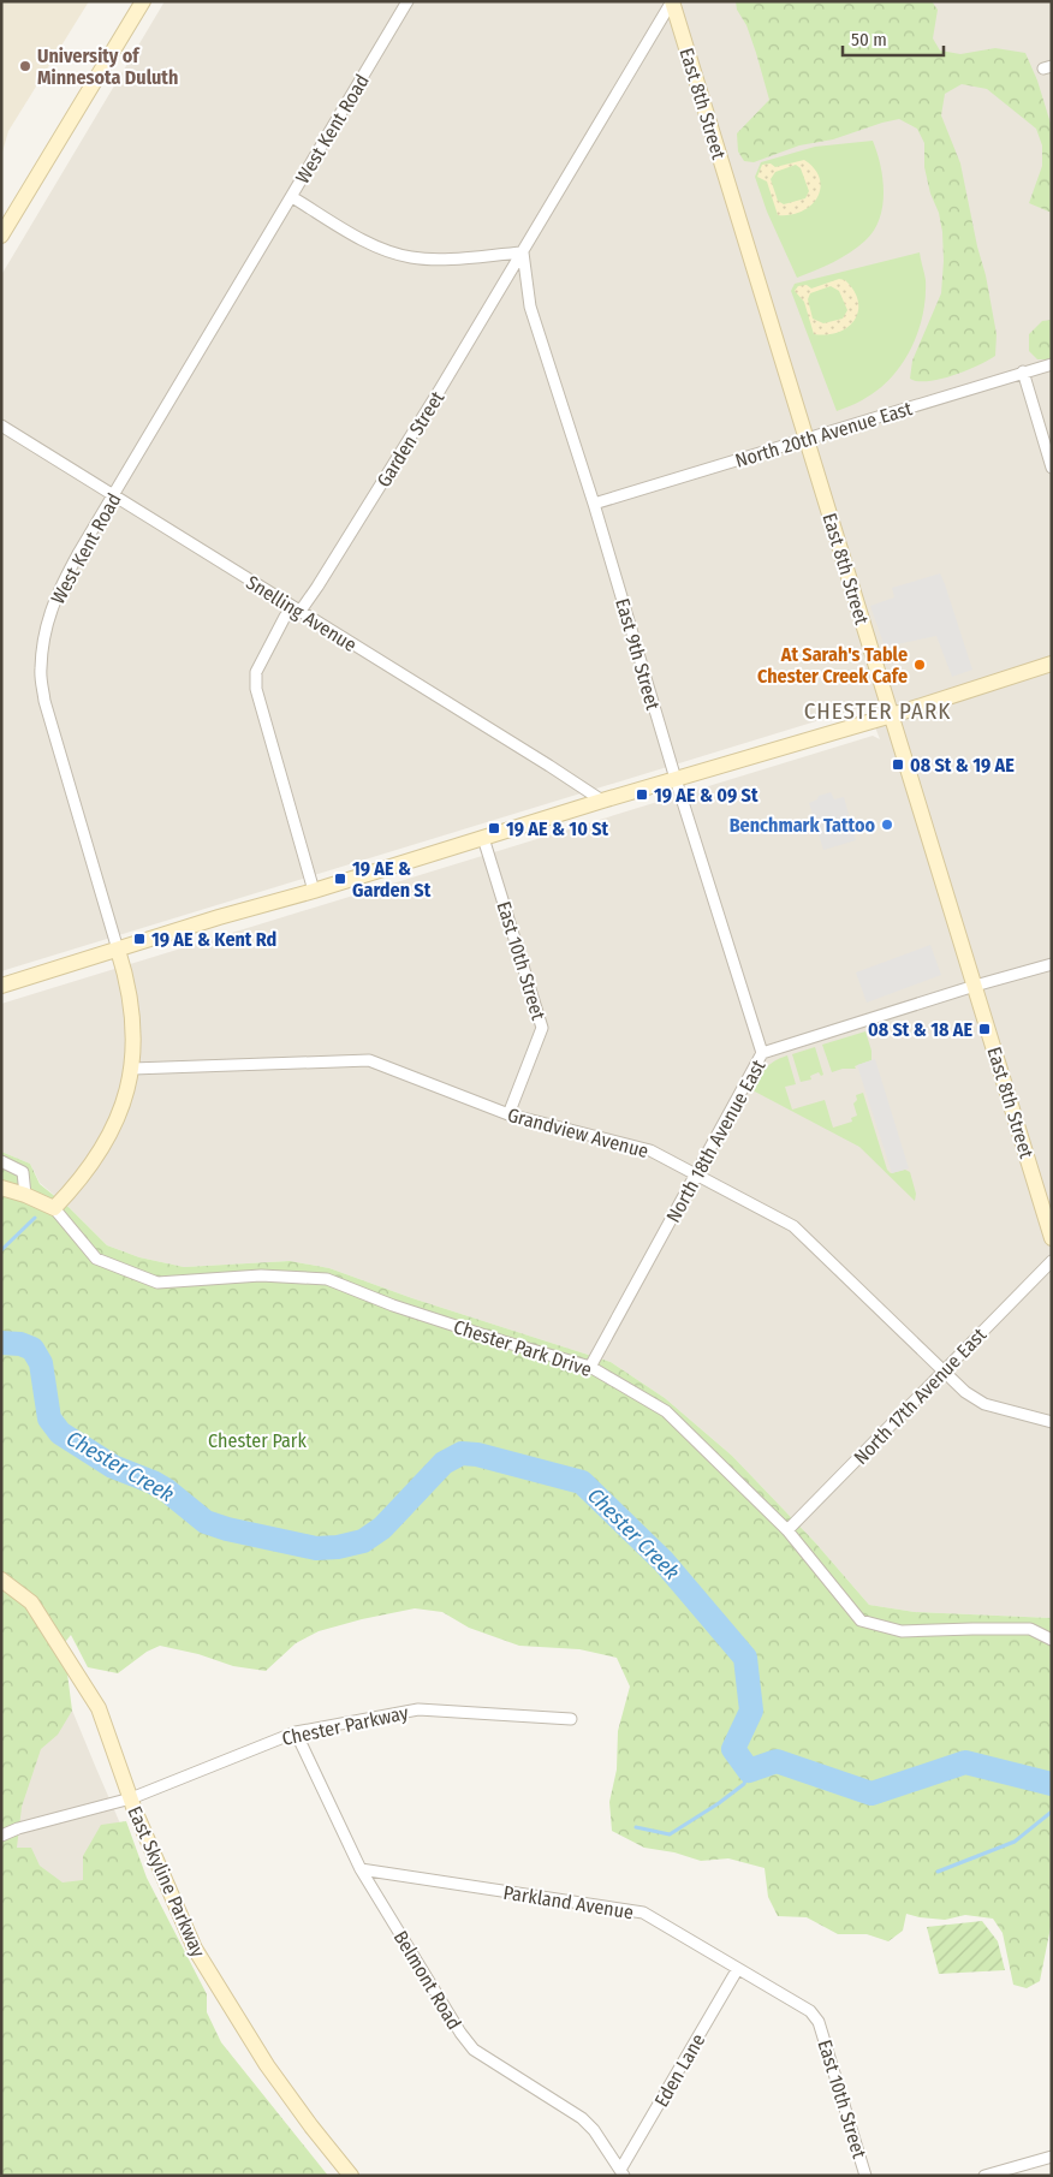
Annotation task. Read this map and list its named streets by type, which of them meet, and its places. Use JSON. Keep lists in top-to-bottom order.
{
  "streets": {
    "street": [
      "East 8th Street",
      "West Kent Road",
      "North 20th Avenue East",
      "Garden Street",
      "Snelling Avenue",
      "East 9th Street",
      "East 10th Street",
      "Grandview Avenue",
      "North 18th Avenue East",
      "Chester Park Drive",
      "North 17th Avenue East",
      "Chester Parkway",
      "East Skyline Parkway",
      "Parkland Avenue",
      "Belmont Road",
      "Eden Lane"
    ]
  },
  "crossings": [
    ["East 8th Street", "North 20th Avenue East"],
    ["East 8th Street", "Garden Street"],
    ["East 8th Street", "North 18th Avenue East"],
    ["West Kent Road", "Snelling Avenue"],
    ["West Kent Road", "Grandview Avenue"],
    ["West Kent Road", "Chester Park Drive"],
    ["North 20th Avenue East", "East 9th Street"],
    ["Garden Street", "Snelling Avenue"],
    ["Garden Street", "East 9th Street"],
    ["East 9th Street", "North 18th Avenue East"],
    ["East 10th Street", "Grandview Avenue"],
    ["East 10th Street", "Parkland Avenue"],
    ["Grandview Avenue", "North 18th Avenue East"],
    ["Grandview Avenue", "North 17th Avenue East"],
    ["North 18th Avenue East", "Chester Park Drive"],
    ["Chester Park Drive", "North 17th Avenue East"],
    ["Chester Parkway", "East Skyline Parkway"],
    ["Chester Parkway", "Belmont Road"],
    ["Parkland Avenue", "Belmont Road"],
    ["Parkland Avenue", "Eden Lane"],
    ["Belmont Road", "Eden Lane"]
  ],
  "districts": ["CHESTER PARK"],
  "water": ["Chester Creek"],
  "parks": ["Chester Park"],
  "places": {
    "other": ["University of Minnesota Duluth", "At Sarah's Table Chester Creek Cafe", "Benchmark Tattoo"],
    "transit": [
      "08 St & 19 AE",
      "19 AE & 09 St",
      "19 AE & 10 St",
      "19 AE & Garden St",
      "19 AE & Kent Rd",
      "08 St & 18 AE"
    ]
  },
  "scale_bar": "50 m"
}
